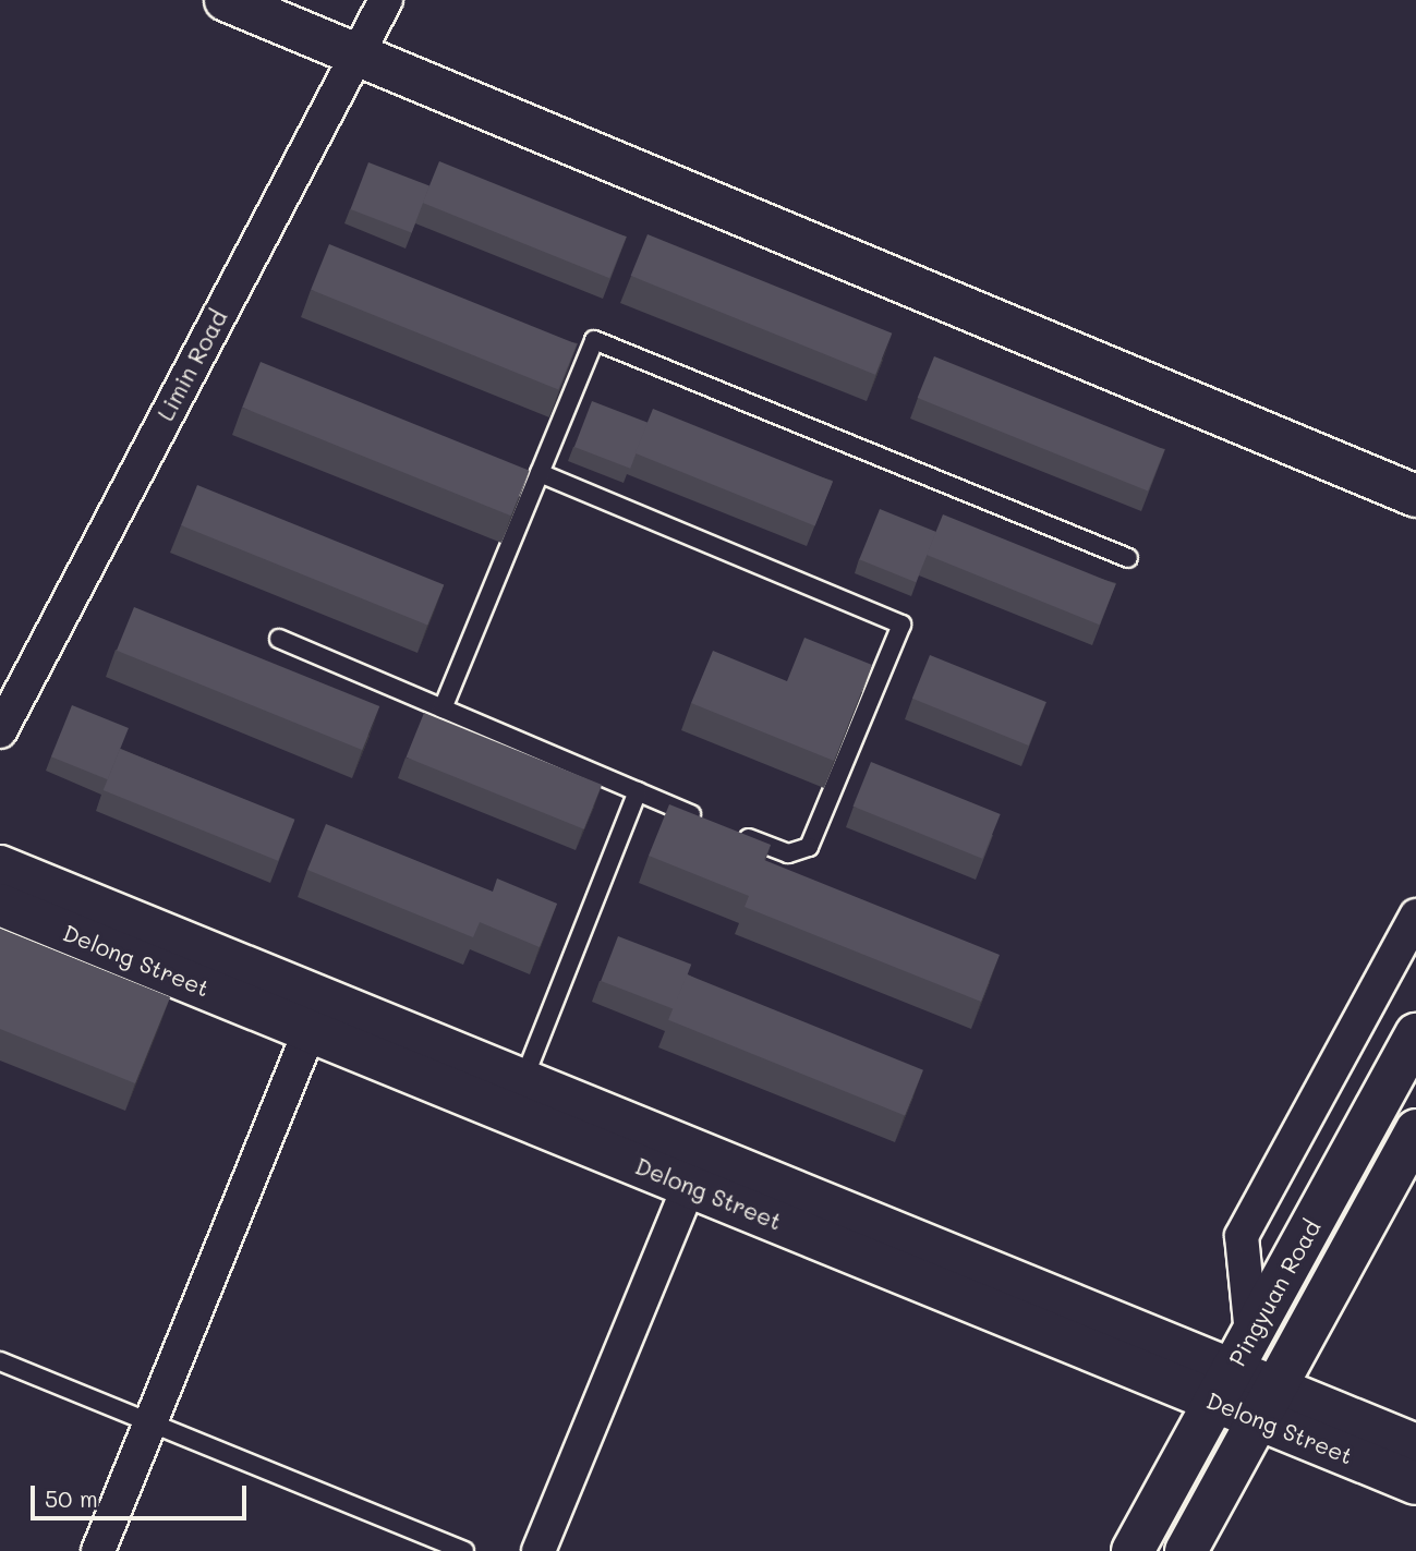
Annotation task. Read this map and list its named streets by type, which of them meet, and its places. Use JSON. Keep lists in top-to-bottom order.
{
  "streets": {
    "main road": ["Delong Street", "Pingyuan Road"],
    "street": ["Limin Road"]
  },
  "crossings": [
    ["Delong Street", "Pingyuan Road"]
  ],
  "scale_bar": "50 m"
}
